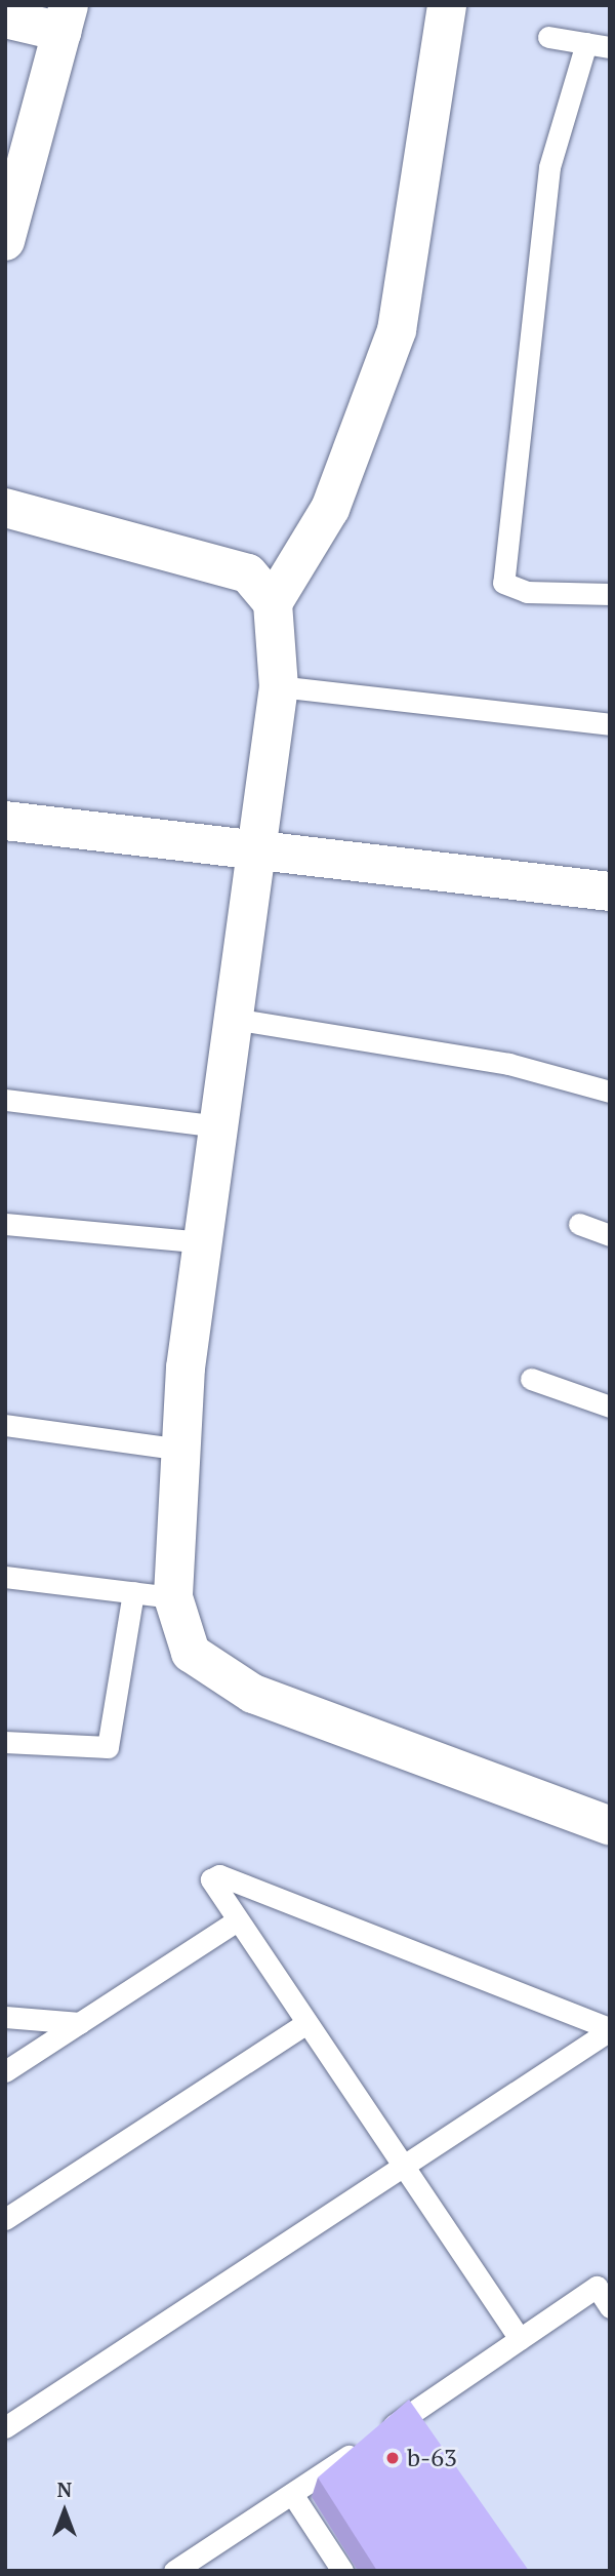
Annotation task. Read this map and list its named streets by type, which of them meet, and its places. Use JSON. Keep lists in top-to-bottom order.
{
  "places": ["b-63"],
  "north": "top"
}
